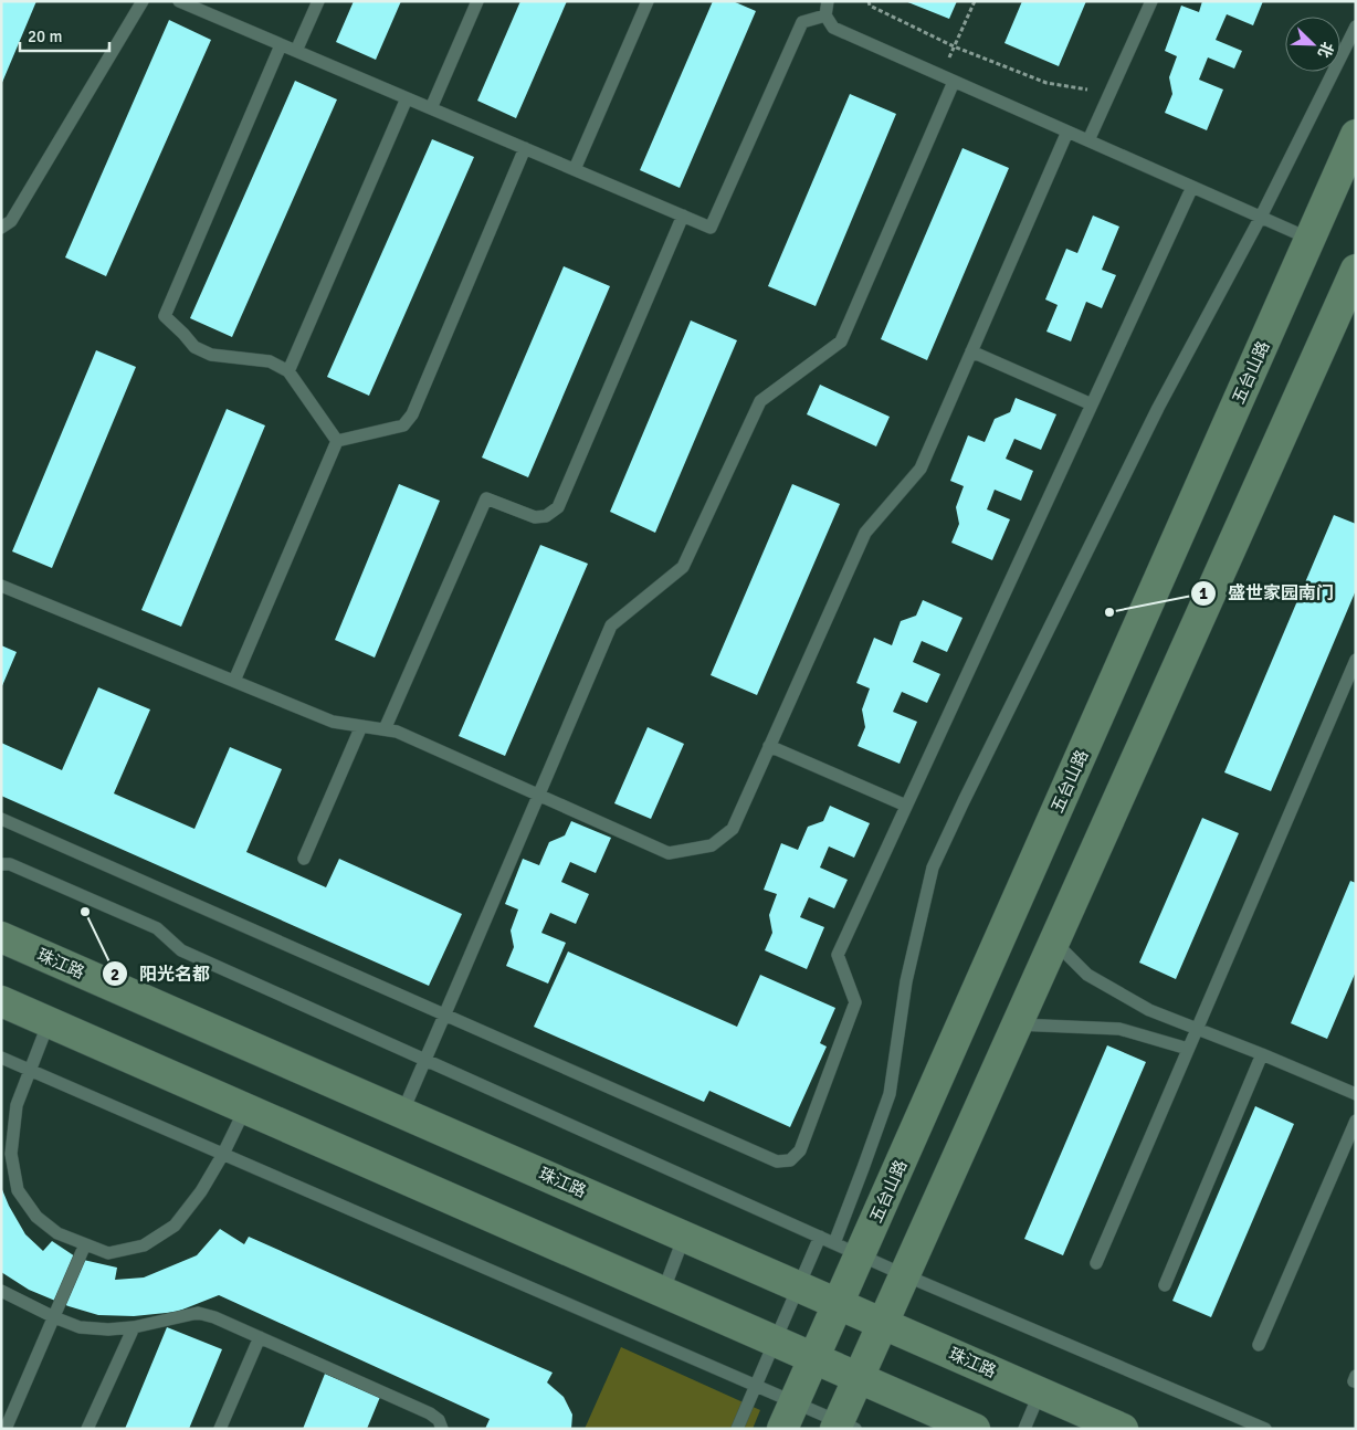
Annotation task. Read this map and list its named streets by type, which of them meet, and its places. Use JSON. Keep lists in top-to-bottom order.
{
  "streets": {
    "main road": ["五台山路", "珠江路"]
  },
  "crossings": [
    ["五台山路", "珠江路"]
  ],
  "places": ["盛世家园南门", "阳光名都"],
  "scale_bar": "20 m",
  "north": "bottom right"
}
